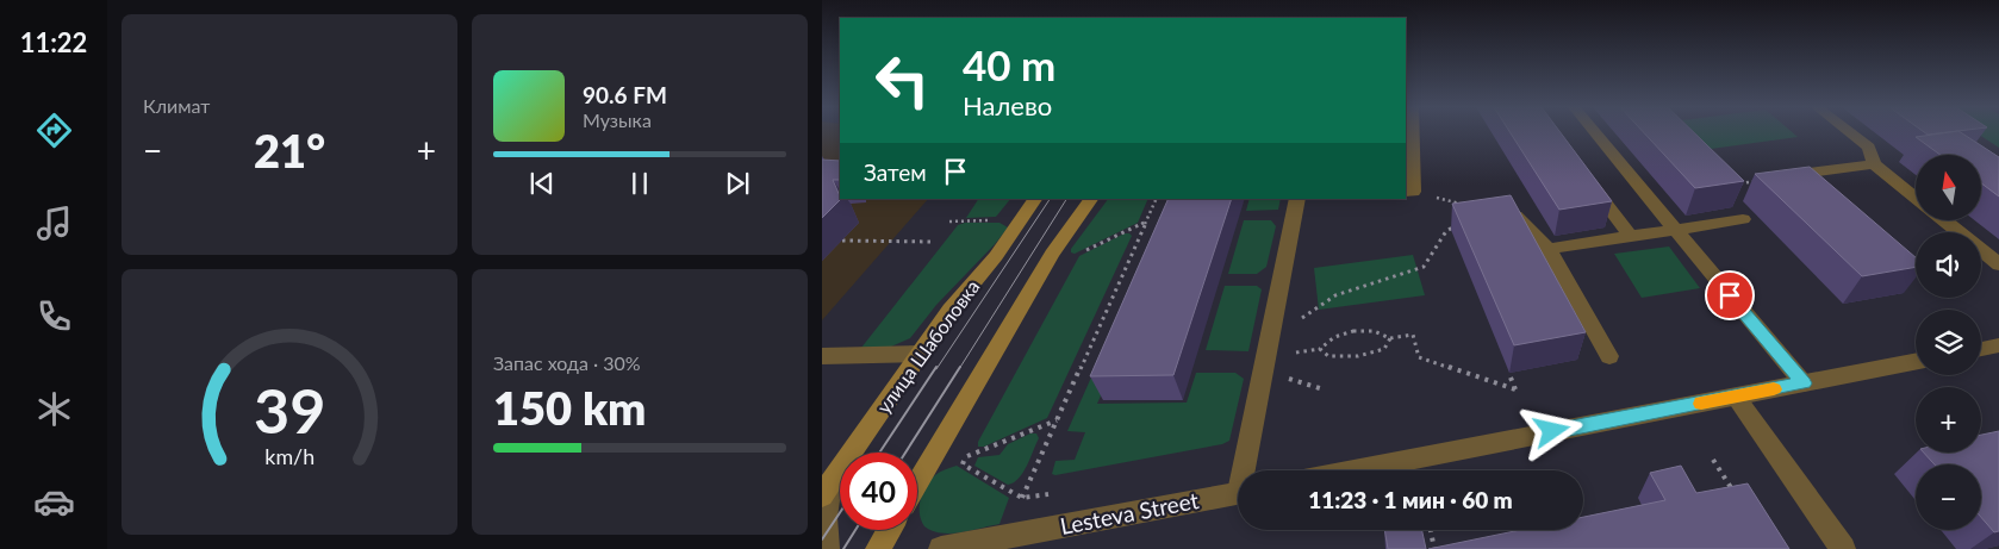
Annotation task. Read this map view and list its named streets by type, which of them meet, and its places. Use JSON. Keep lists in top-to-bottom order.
{
  "streets": {
    "main road": ["улица Шаболовка"],
    "street": ["Lesteva Street"]
  },
  "north": "top",
  "page": {
    "tabs": "11:22",
    "tile": [
      "Климат",
      ["Запас хода · 30%", "150 km"]
    ],
    "turn": ["40 m", "Налево"],
    "song": ["90.6 FM", "Музыка"],
    "heat": ["−", "21°", "+"],
    "then": "Затем",
    "map_buttons": ["+", "−"],
    "limit": "40",
    "trip": "11:23 · 1 мин · 60 m",
    "gauge": ["39", "km/h"]
  }
}
